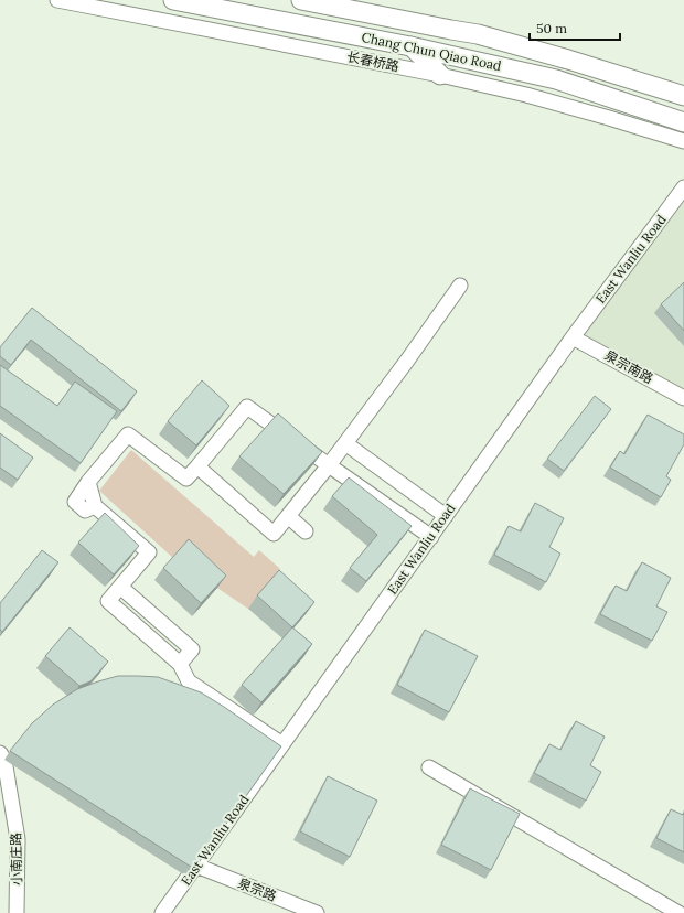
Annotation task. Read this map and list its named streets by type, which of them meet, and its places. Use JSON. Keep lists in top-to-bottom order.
{
  "streets": {
    "main road": ["Chang Chun Qiao Road"],
    "street": [
      "长春桥路",
      "East Wanliu Road",
      "泉宗南路",
      "小南庄路",
      "泉宗路"
    ]
  },
  "crossings": [
    ["East Wanliu Road", "泉宗南路"],
    ["East Wanliu Road", "泉宗路"]
  ],
  "scale_bar": "50 m"
}
